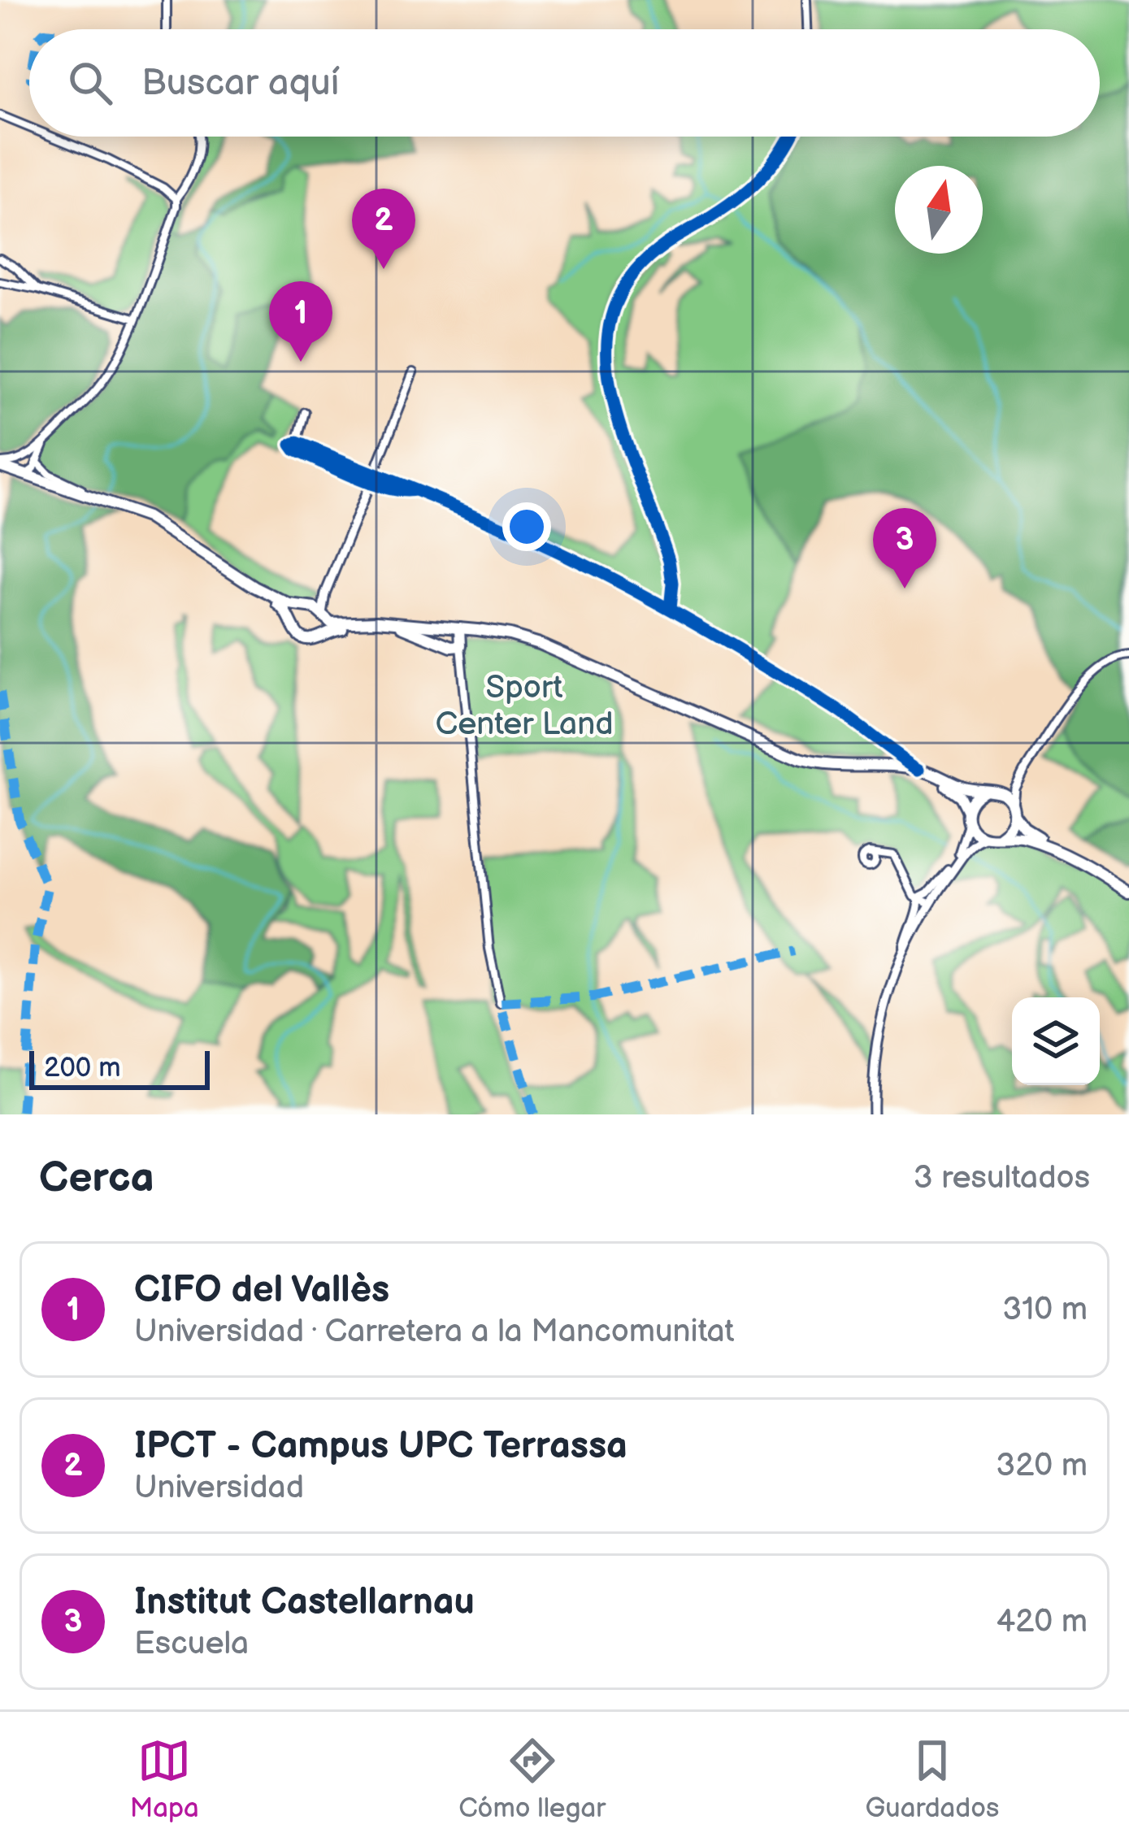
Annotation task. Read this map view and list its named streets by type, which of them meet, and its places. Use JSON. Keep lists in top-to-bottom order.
{
  "parks": ["Sport Center Land"],
  "scale_bar": "200 m",
  "north": "top",
  "page": {
    "search": "Buscar aquí",
    "pins": ["2", "1", "3"],
    "scale": "200 m",
    "heading": ["Cerca", "3 resultados"],
    "list": [
      {
        "mark": "1",
        "name": "CIFO del Vallès",
        "note": "Universidad · Carretera a la Mancomunitat",
        "value": "310 m"
      },
      {
        "mark": "2",
        "name": "IPCT - Campus UPC Terrassa",
        "note": "Universidad",
        "value": "320 m"
      },
      {
        "mark": "3",
        "name": "Institut Castellarnau",
        "note": "Escuela",
        "value": "420 m"
      }
    ],
    "nav": ["Mapa", "Cómo llegar", "Guardados"]
  }
}
